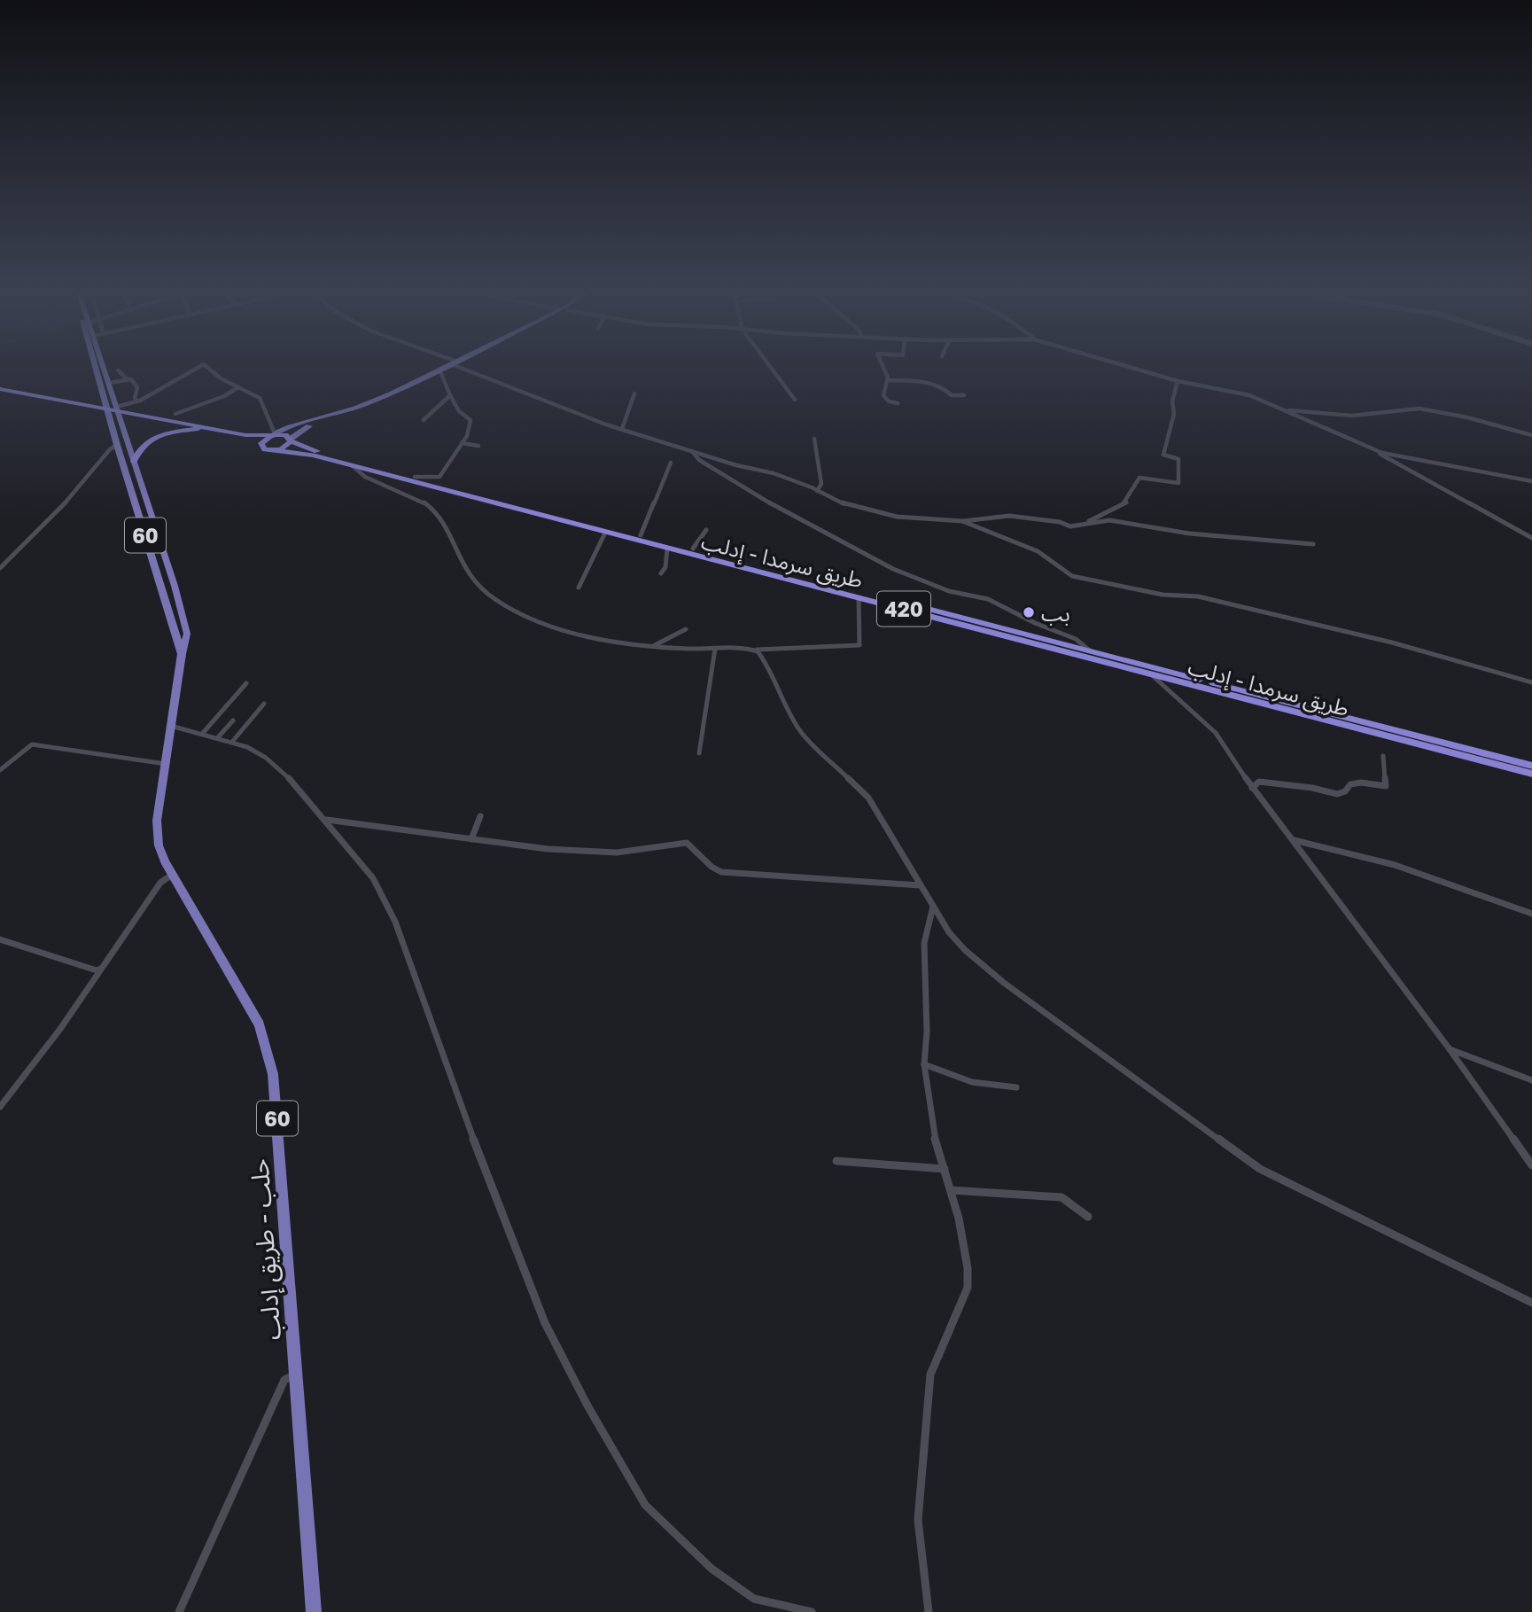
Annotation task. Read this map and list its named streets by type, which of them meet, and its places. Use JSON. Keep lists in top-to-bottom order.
{
  "streets": {
    "highway": ["طريق سرمدا - إدلب", "420"],
    "main road": ["60", "حلب - طريق إدلب"]
  },
  "places": ["بب"]
}
